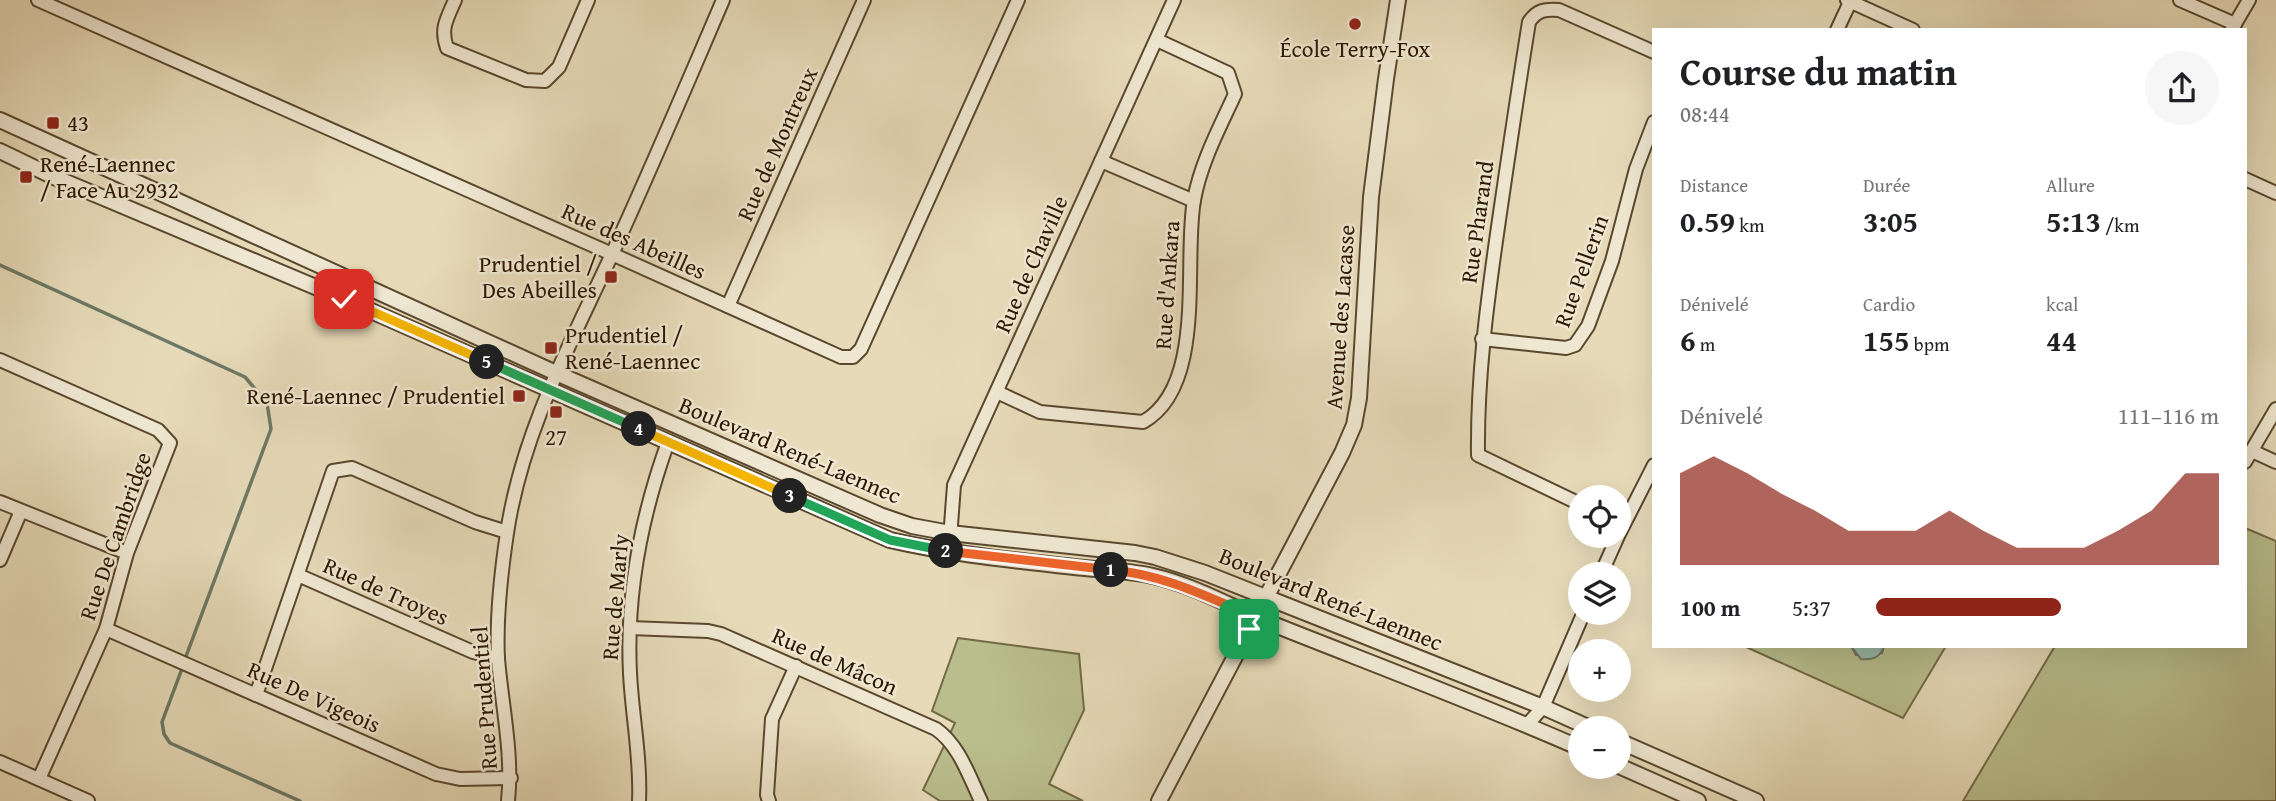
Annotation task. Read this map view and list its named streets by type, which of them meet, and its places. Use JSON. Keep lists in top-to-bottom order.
{
  "streets": {
    "street": [
      "Rue de Montreux",
      "Rue Pharand",
      "Rue des Abeilles",
      "Rue de Chaville",
      "Rue Pellerin",
      "Rue d'Ankara",
      "Avenue des Lacasse",
      "Boulevard René-Laennec",
      "Rue De Cambridge",
      "Rue de Troyes",
      "Rue de Marly",
      "Rue de Mâcon",
      "Rue De Vigeois",
      "Rue Prudentiel"
    ]
  },
  "crossings": [
    ["Rue de Montreux", "Rue des Abeilles"],
    ["Rue Pharand", "Rue Pellerin"],
    ["Rue des Abeilles", "Rue Prudentiel"],
    ["Rue de Chaville", "Rue d'Ankara"],
    ["Rue de Chaville", "Boulevard René-Laennec"],
    ["Avenue des Lacasse", "Boulevard René-Laennec"],
    ["Boulevard René-Laennec", "Rue de Marly"],
    ["Boulevard René-Laennec", "Rue Prudentiel"],
    ["Rue De Cambridge", "Rue De Vigeois"],
    ["Rue de Troyes", "Rue Prudentiel"],
    ["Rue de Marly", "Rue de Mâcon"],
    ["Rue De Vigeois", "Rue Prudentiel"]
  ],
  "places": {
    "other": ["École Terry-Fox"],
    "transit": [
      "43",
      "René-Laennec / Face Au 2932",
      "Prudentiel / Des Abeilles",
      "Prudentiel / René-Laennec",
      "René-Laennec / Prudentiel",
      "27"
    ]
  },
  "page": {
    "heading": ["Course du matin", "08:44"],
    "stats": [
      ["Distance", "0.59 km"],
      ["Durée", "3:05"],
      ["Allure", "5:13 /km"],
      ["Dénivelé", "6 m"],
      ["Cardio", "155 bpm"],
      ["kcal", "44"]
    ],
    "pins": [
      "5",
      "4",
      "3",
      "2",
      "1"
    ],
    "chart": ["Dénivelé", "111–116 m"],
    "map_buttons": ["+", "−"],
    "list": [
      {
        "name": "100 m",
        "note": "5:37"
      }
    ]
  }
}
